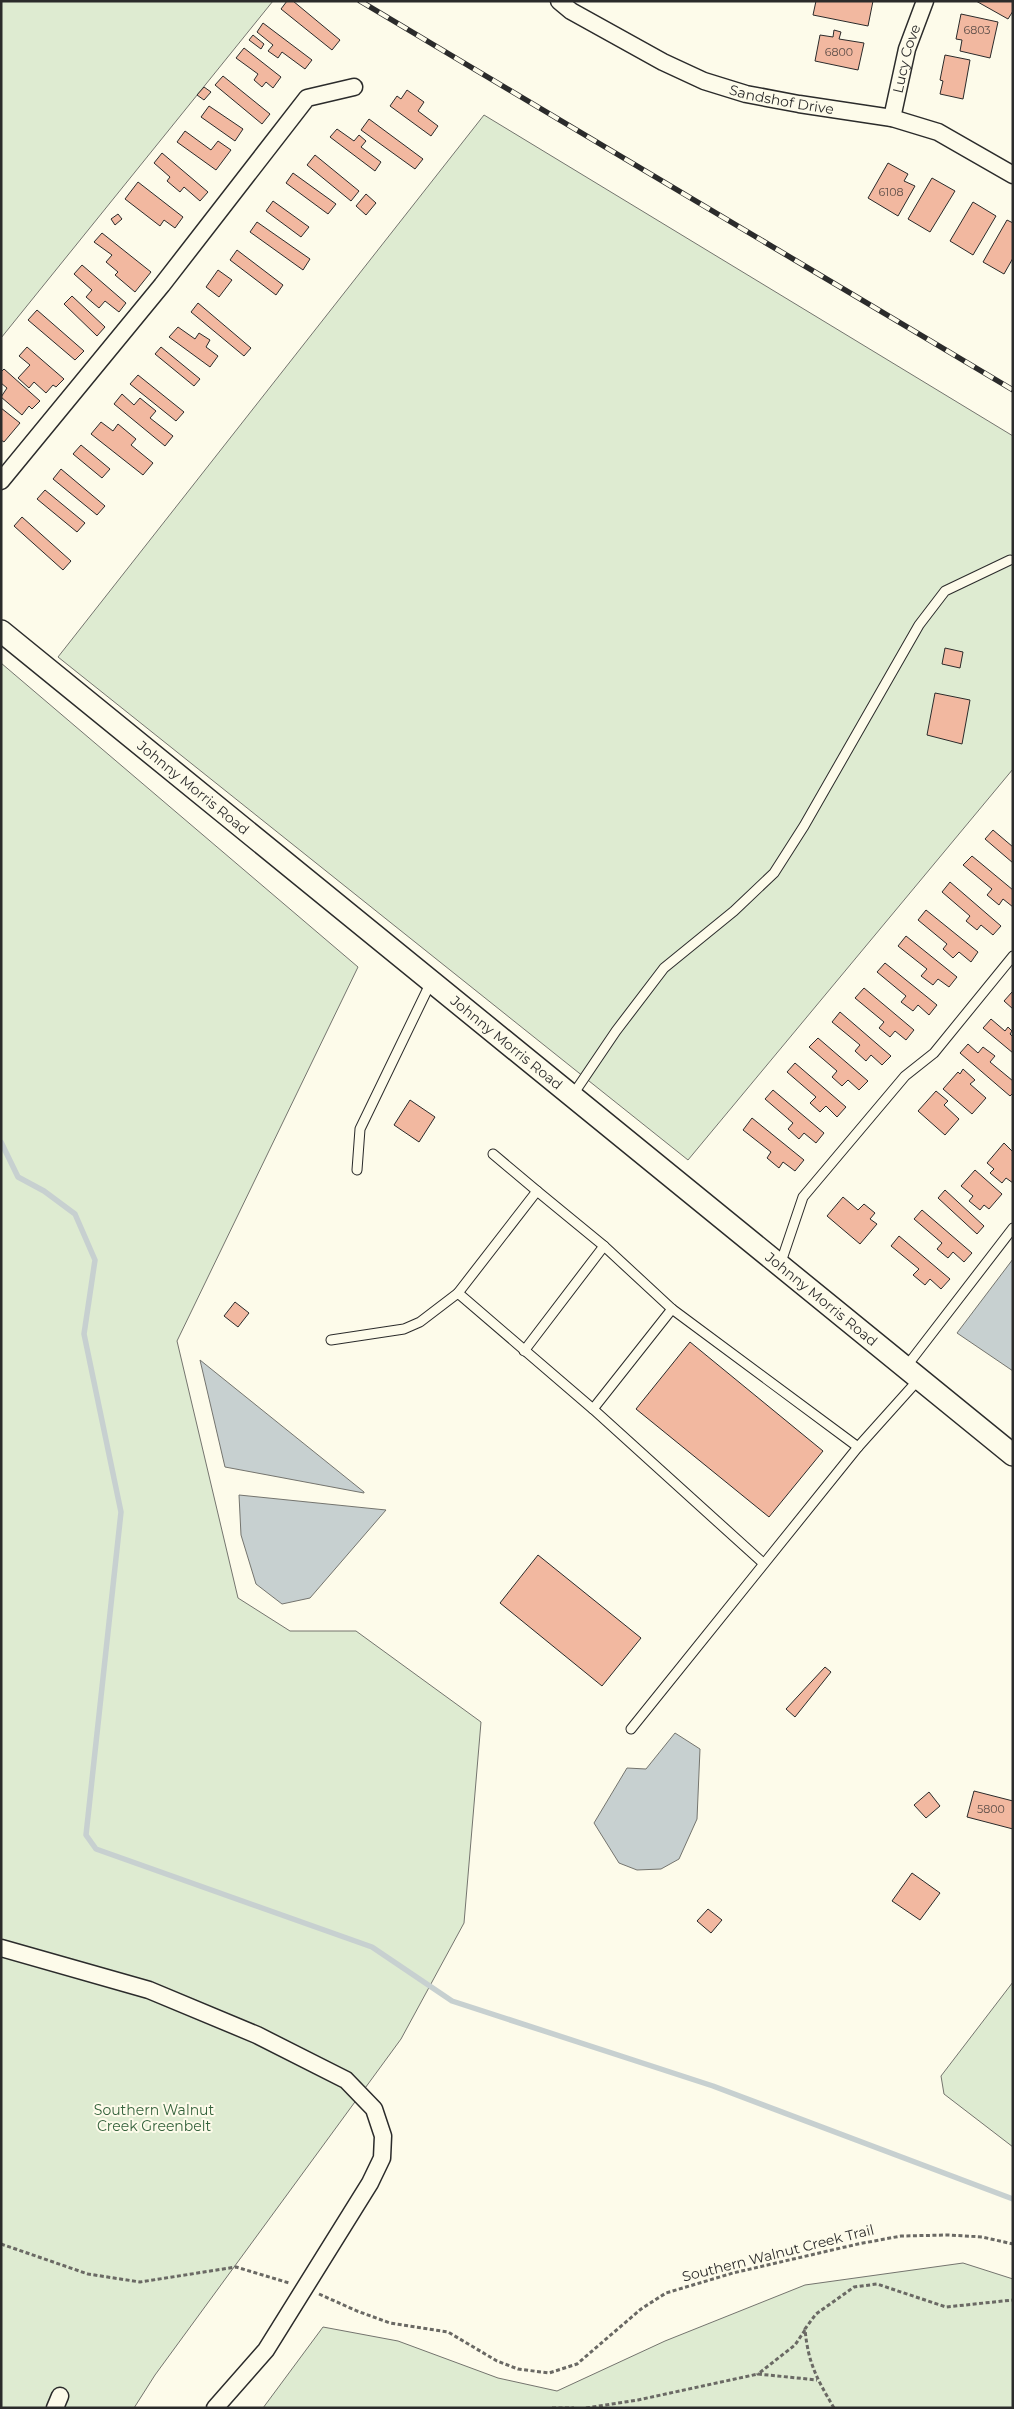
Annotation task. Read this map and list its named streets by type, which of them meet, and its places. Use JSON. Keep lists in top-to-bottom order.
{
  "streets": {
    "street": ["Lucy Cove", "Sandshof Drive", "Johnny Morris Road"],
    "path": ["Southern Walnut Creek Trail"]
  },
  "crossings": [
    ["Lucy Cove", "Sandshof Drive"]
  ],
  "parks": ["Southern Walnut Creek Greenbelt"],
  "house_numbers": [
    "6803",
    "6800",
    "6108",
    "5800"
  ]
}
